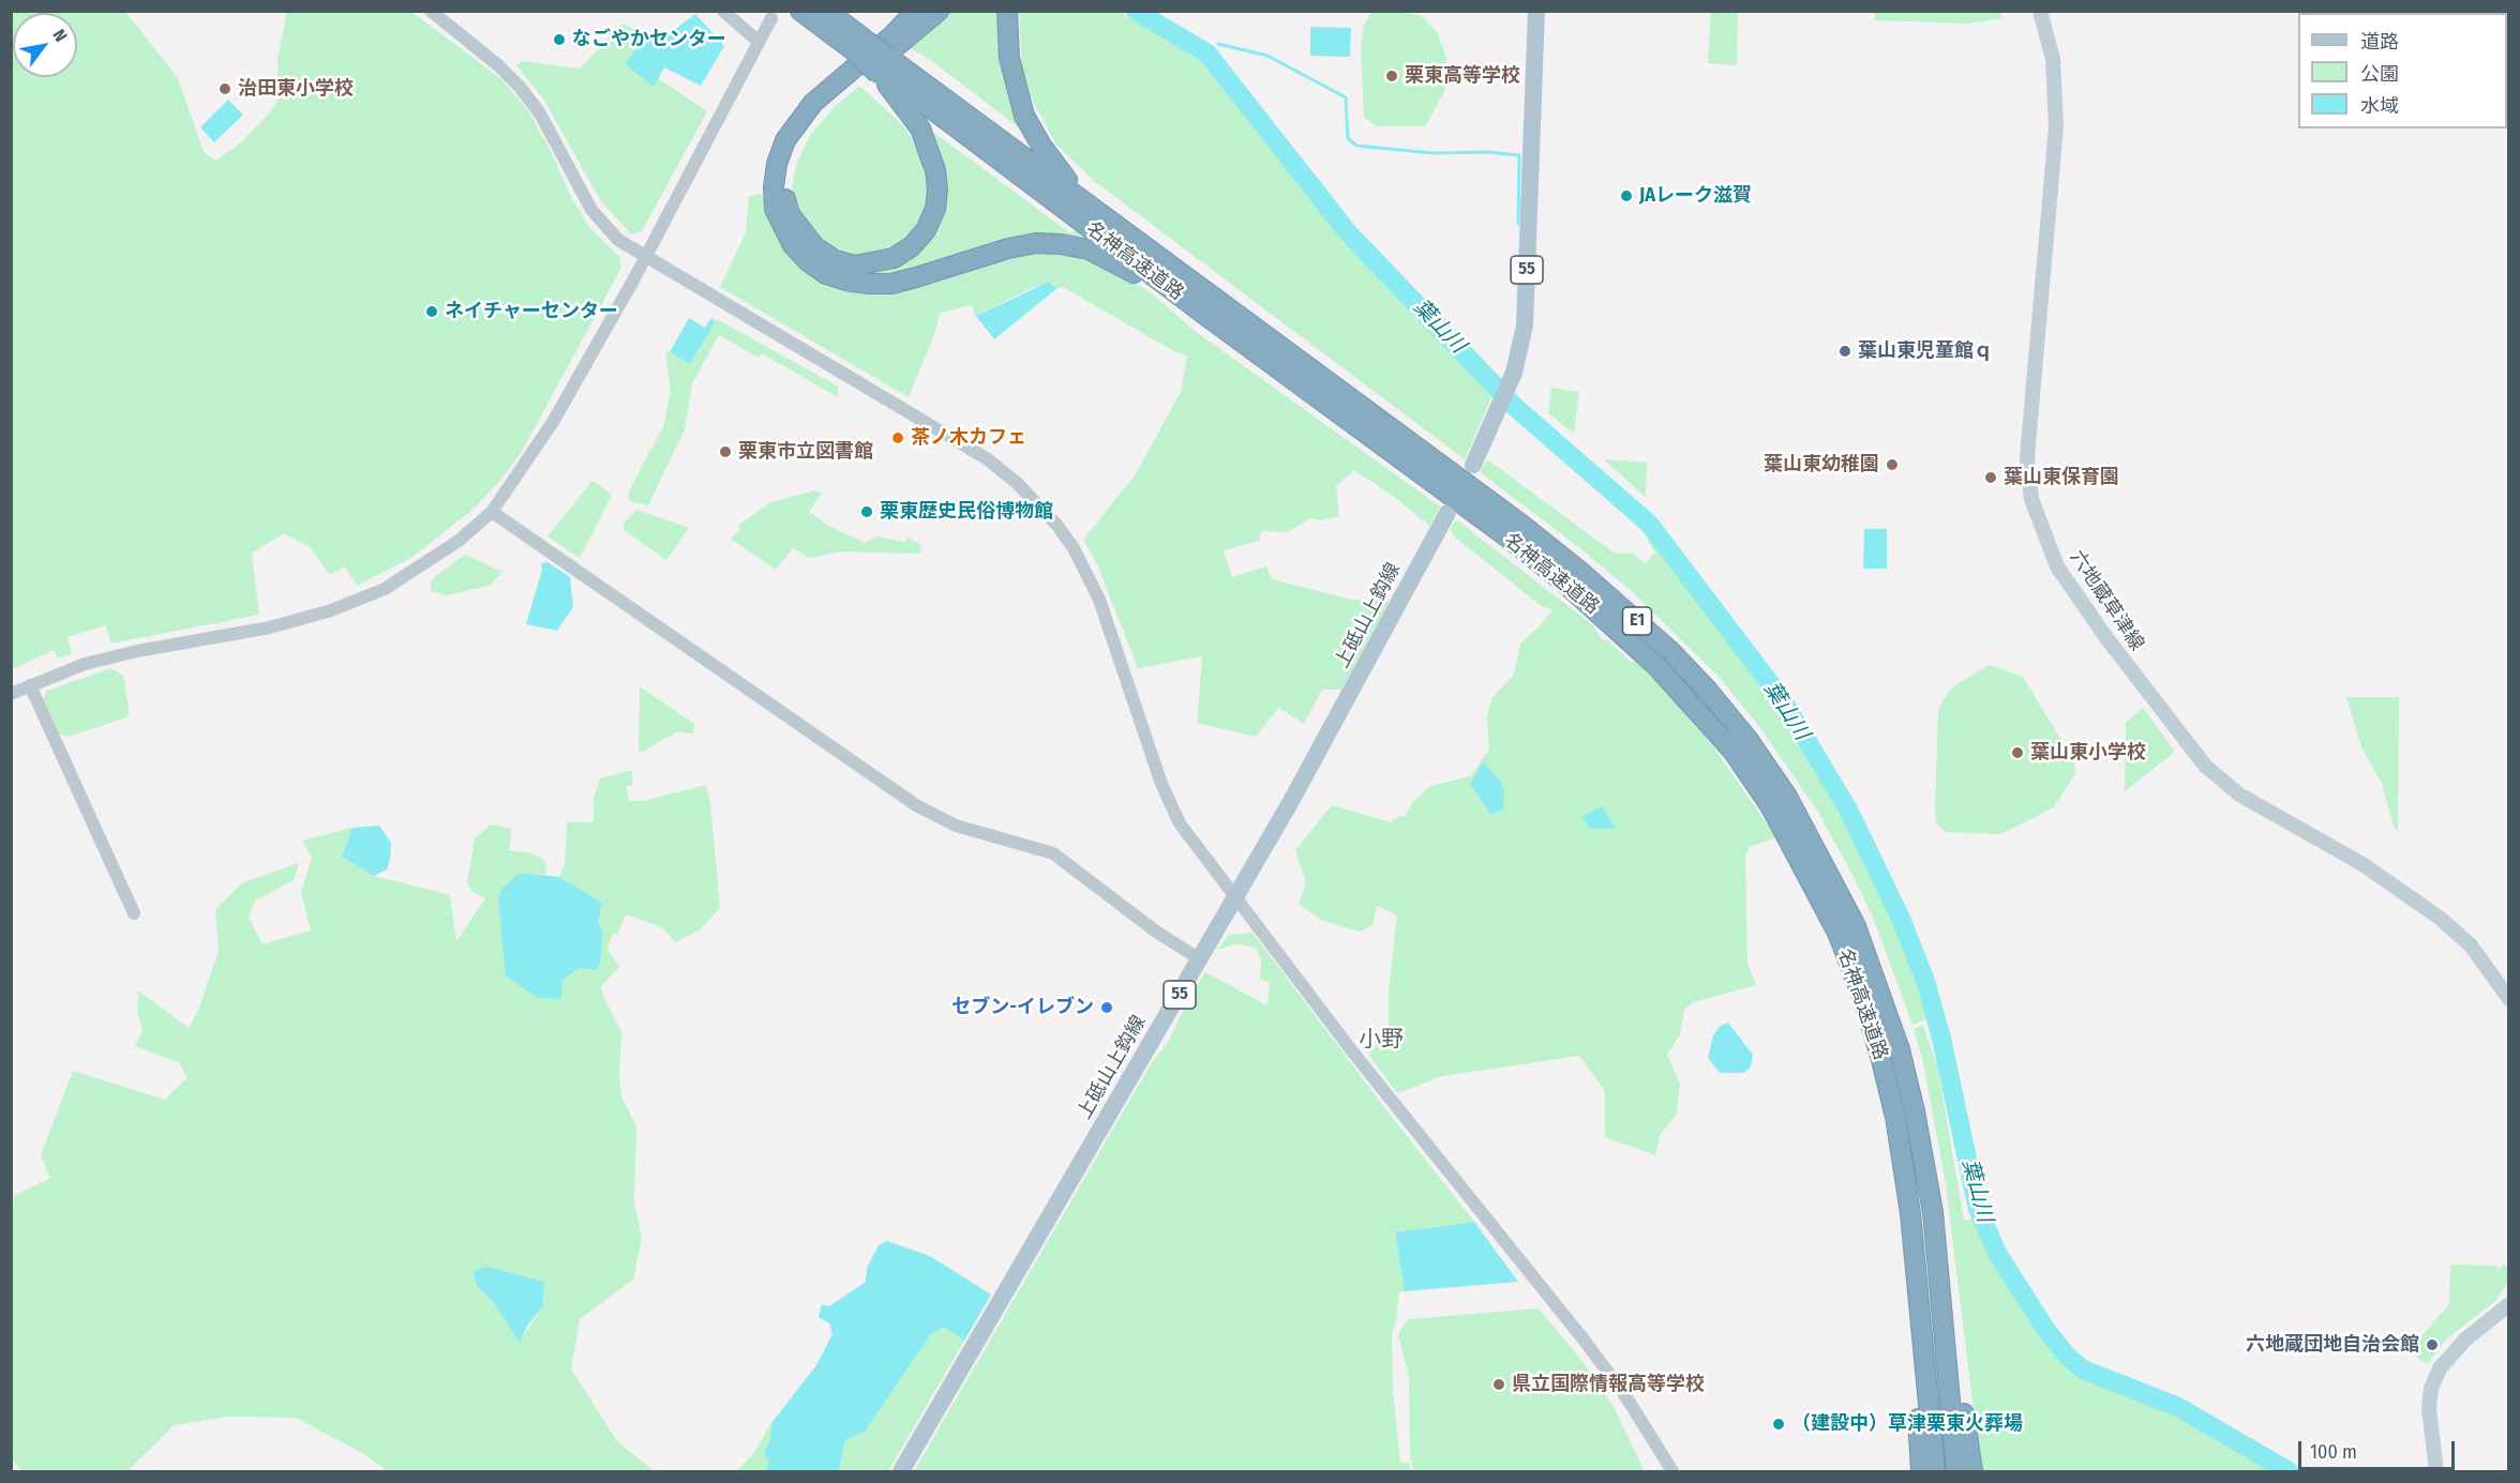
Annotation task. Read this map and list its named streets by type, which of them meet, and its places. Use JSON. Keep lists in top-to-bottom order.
{
  "streets": {
    "highway": ["名神高速道路", "E1"],
    "main road": ["55", "六地蔵草津線", "上砥山上鈎線"]
  },
  "districts": ["小野"],
  "water": ["葉山川"],
  "places": [
    "なごやかセンター",
    "栗東高等学校",
    "治田東小学校",
    "JAレーク滋賀",
    "ネイチャーセンター",
    "葉山東児童館ｑ",
    "茶ノ木カフェ",
    "栗東市立図書館",
    "葉山東幼稚園",
    "葉山東保育園",
    "栗東歴史民俗博物館",
    "葉山東小学校",
    "セブン-イレブン",
    "六地蔵団地自治会館",
    "県立国際情報高等学校",
    "（建設中）草津栗東火葬場"
  ],
  "legend": ["道路", "公園", "水域"],
  "scale_bar": "100 m",
  "north": "top right"
}
